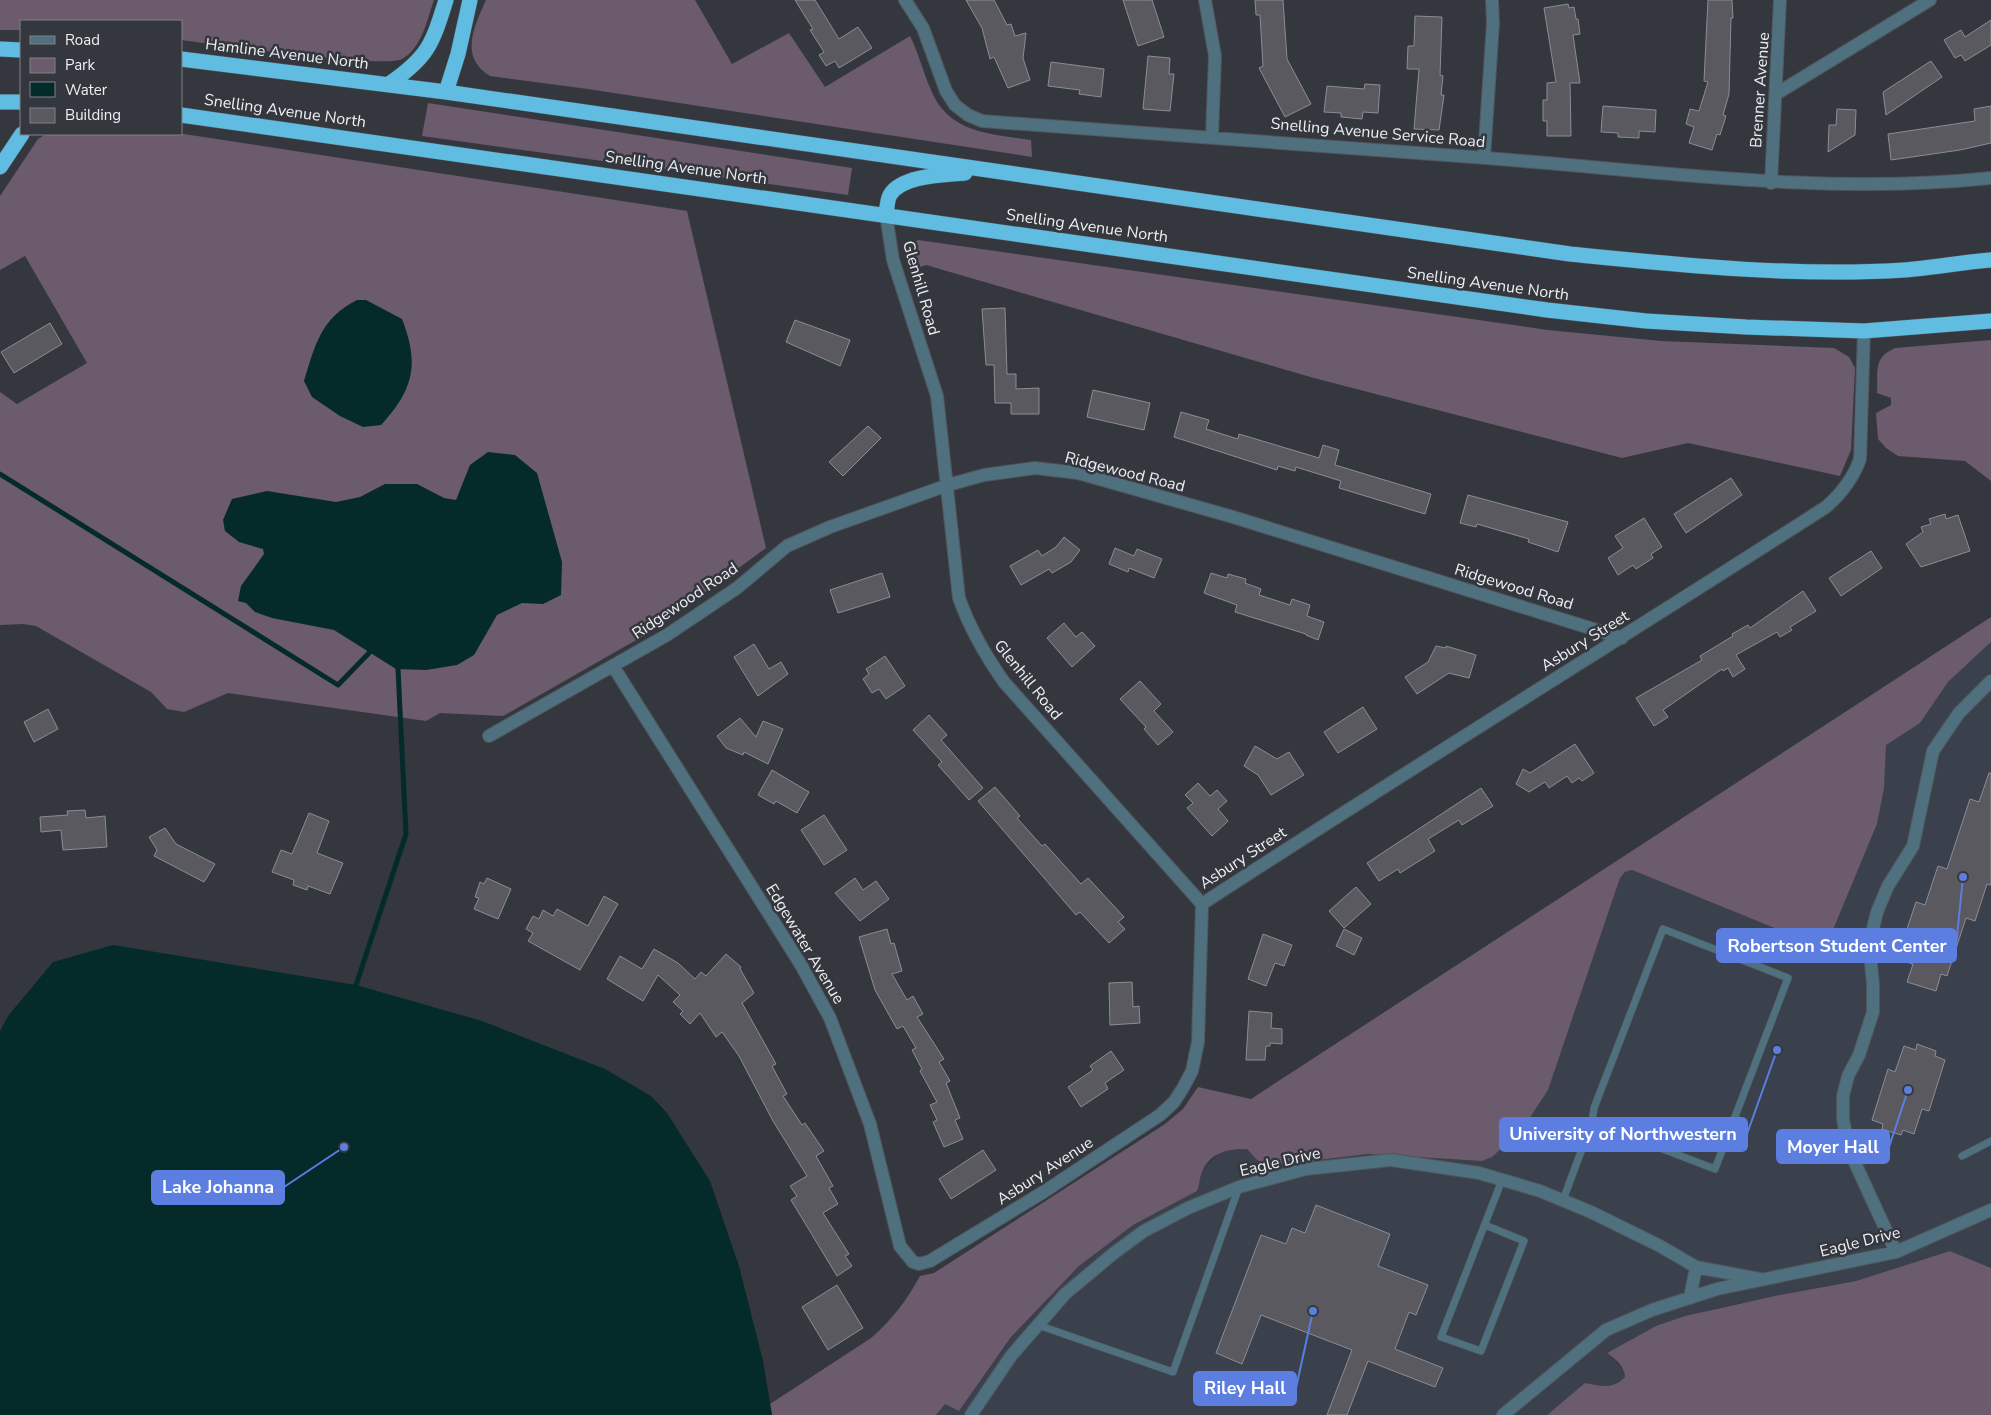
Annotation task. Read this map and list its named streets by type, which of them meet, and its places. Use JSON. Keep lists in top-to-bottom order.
{
  "streets": {
    "highway": ["Hamline Avenue North", "Snelling Avenue North"],
    "street": [
      "Brenner Avenue",
      "Snelling Avenue Service Road",
      "Glenhill Road",
      "Ridgewood Road",
      "Asbury Street",
      "Edgewater Avenue",
      "Eagle Drive",
      "Asbury Avenue"
    ]
  },
  "crossings": [
    ["Brenner Avenue", "Snelling Avenue Service Road"],
    ["Snelling Avenue North", "Glenhill Road"],
    ["Snelling Avenue North", "Asbury Street"],
    ["Glenhill Road", "Ridgewood Road"],
    ["Glenhill Road", "Asbury Street"],
    ["Glenhill Road", "Asbury Avenue"],
    ["Ridgewood Road", "Asbury Street"],
    ["Ridgewood Road", "Edgewater Avenue"],
    ["Asbury Street", "Asbury Avenue"],
    ["Edgewater Avenue", "Asbury Avenue"]
  ],
  "places": [
    "Robertson Student Center",
    "University of Northwestern",
    "Moyer Hall",
    "Lake Johanna",
    "Riley Hall"
  ],
  "legend": [
    "Road",
    "Park",
    "Water",
    "Building"
  ]
}
